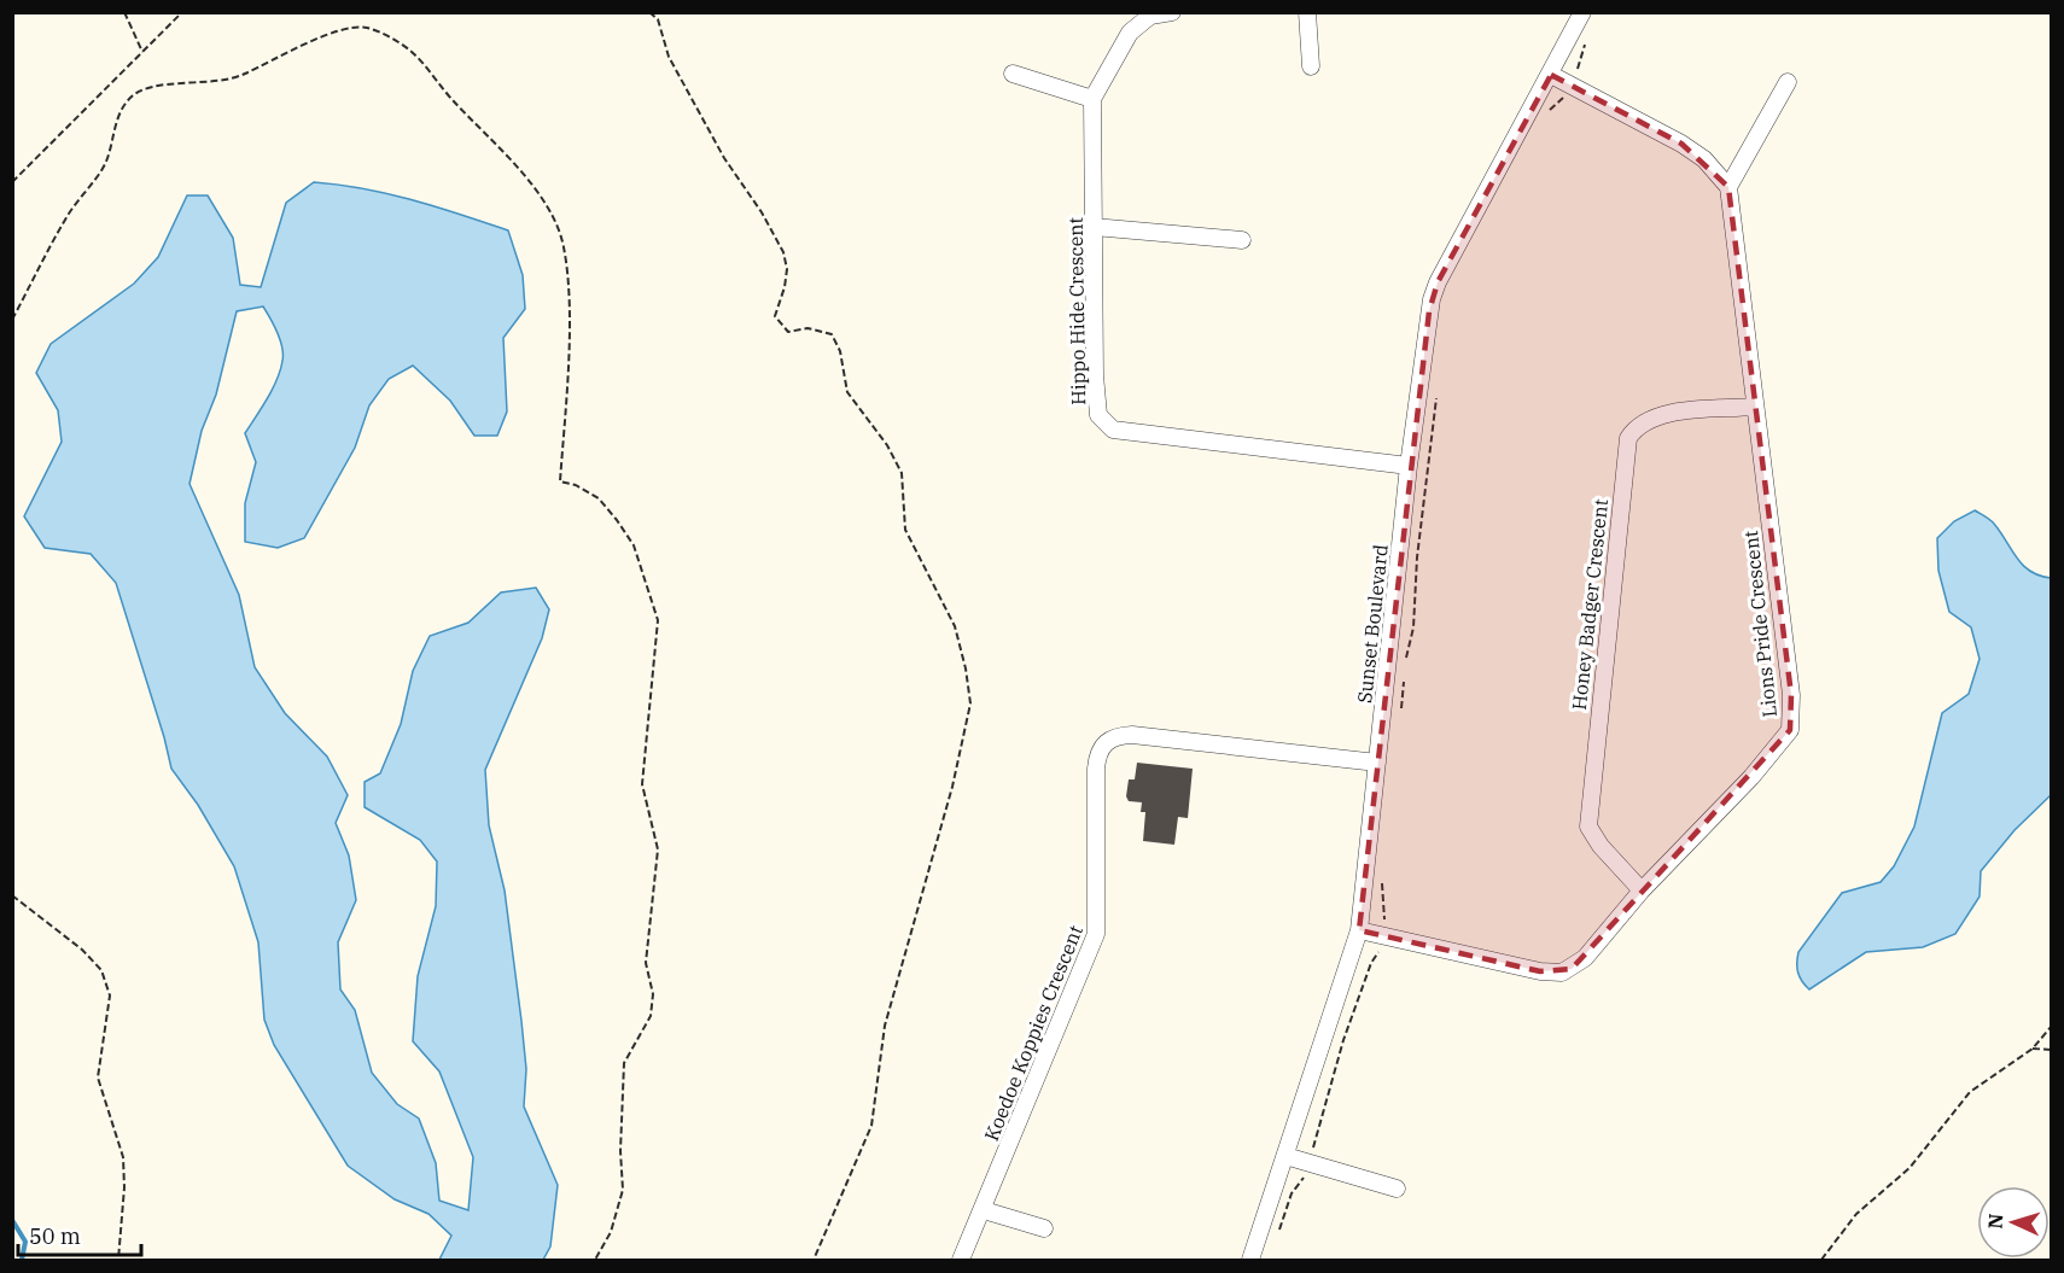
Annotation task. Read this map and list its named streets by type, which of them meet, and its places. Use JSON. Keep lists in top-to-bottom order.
{
  "streets": {
    "street": [
      "Hippo Hide Crescent",
      "Honey Badger Crescent",
      "Sunset Boulevard",
      "Lions Pride Crescent",
      "Koedoe Koppies Crescent"
    ]
  },
  "crossings": [
    ["Hippo Hide Crescent", "Sunset Boulevard"],
    ["Honey Badger Crescent", "Lions Pride Crescent"],
    ["Sunset Boulevard", "Lions Pride Crescent"],
    ["Sunset Boulevard", "Koedoe Koppies Crescent"]
  ],
  "scale_bar": "50 m",
  "north": "left"
}
